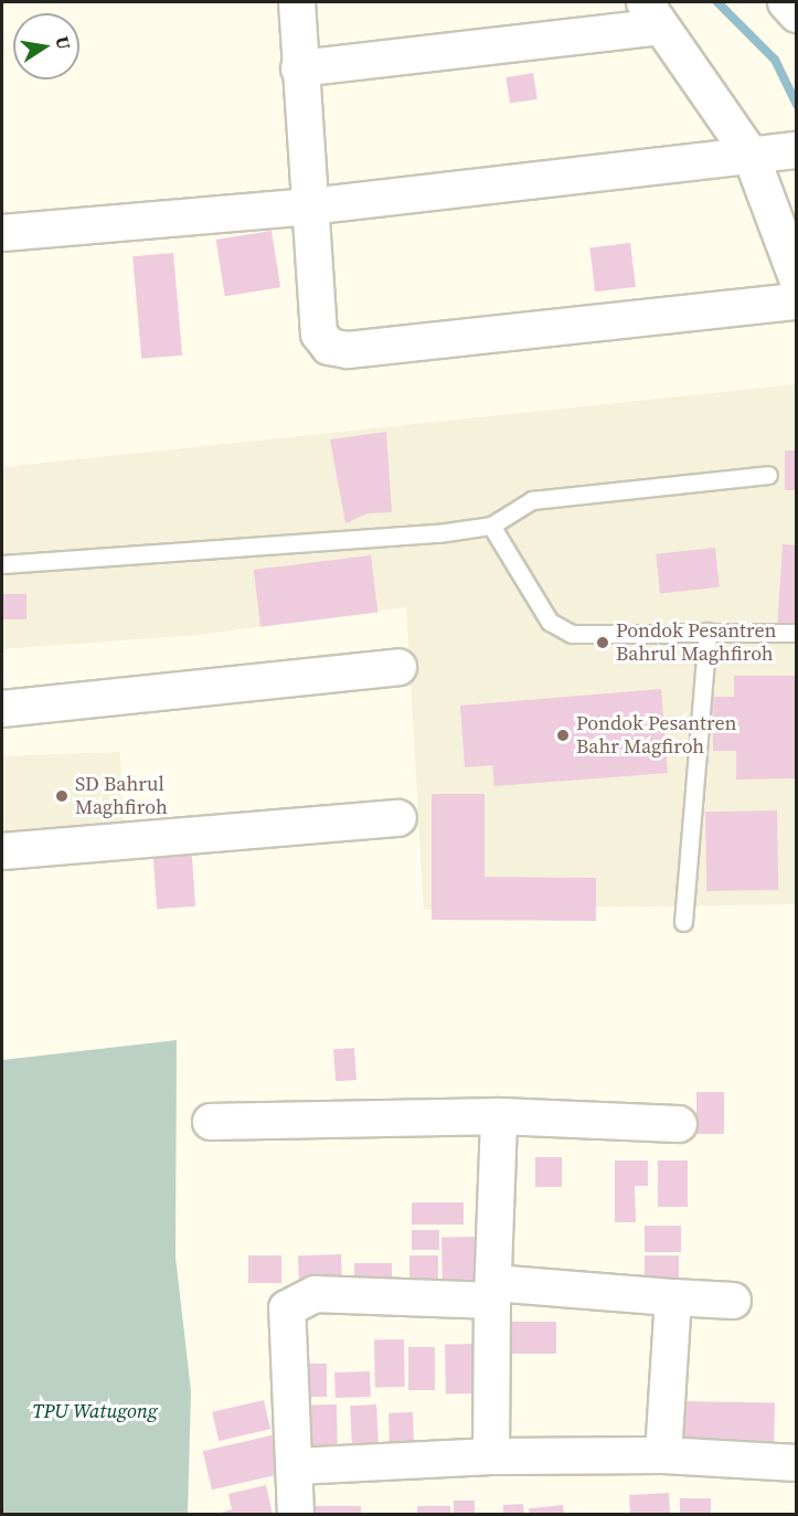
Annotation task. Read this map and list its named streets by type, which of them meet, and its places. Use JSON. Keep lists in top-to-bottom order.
{
  "parks": ["TPU Watugong"],
  "places": ["Pondok Pesantren Bahrul Maghfiroh", "Pondok Pesantren Bahr Magfiroh", "SD Bahrul Maghfiroh"],
  "north": "right"
}
